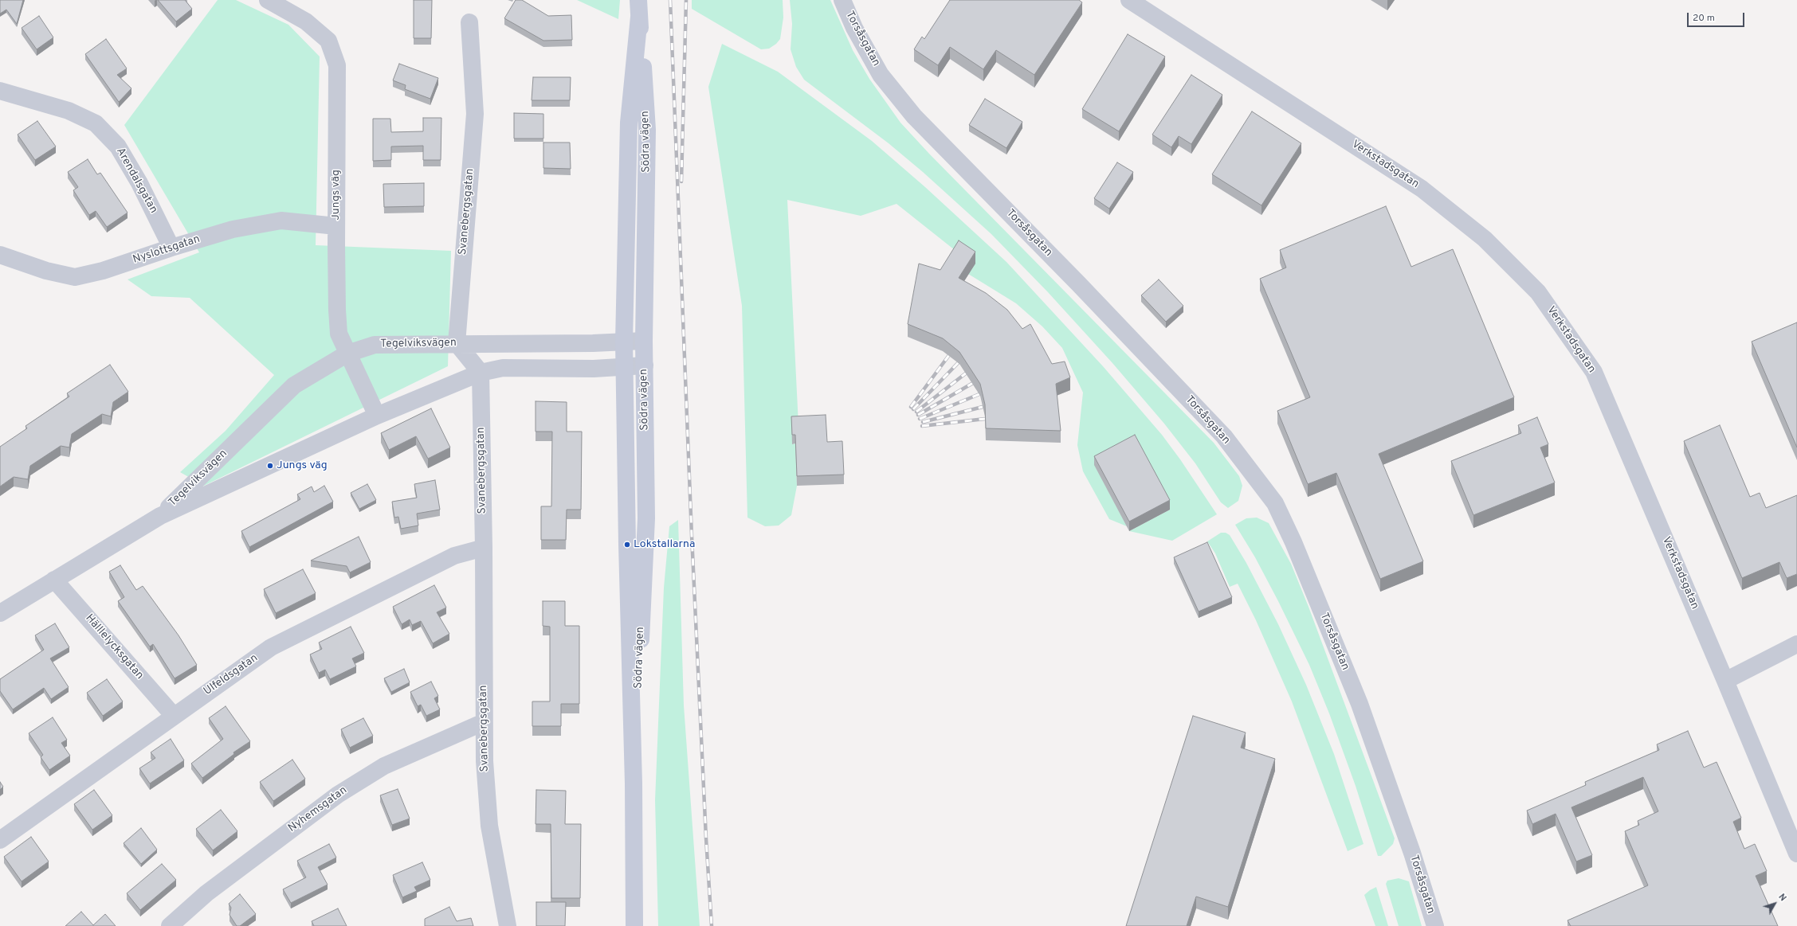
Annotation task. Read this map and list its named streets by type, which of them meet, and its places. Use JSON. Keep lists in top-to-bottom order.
{
  "streets": {
    "main road": ["Södra vägen"],
    "street": [
      "Torsåsgatan",
      "Verkstadsgatan",
      "Arendalsgatan",
      "Jungs väg",
      "Svanebergsgatan",
      "Nyslottsgatan",
      "Tegelviksvägen",
      "Hälllelycksgatan",
      "Ulfeldsgatan",
      "Nyhemsgatan"
    ]
  },
  "crossings": [
    ["Södra vägen", "Tegelviksvägen"],
    ["Arendalsgatan", "Nyslottsgatan"],
    ["Jungs väg", "Nyslottsgatan"],
    ["Jungs väg", "Tegelviksvägen"],
    ["Svanebergsgatan", "Tegelviksvägen"],
    ["Svanebergsgatan", "Ulfeldsgatan"],
    ["Svanebergsgatan", "Nyhemsgatan"],
    ["Tegelviksvägen", "Hälllelycksgatan"],
    ["Hälllelycksgatan", "Ulfeldsgatan"]
  ],
  "places": ["Jungs väg", "Lokstallarna"],
  "scale_bar": "20 m",
  "north": "top right"
}
